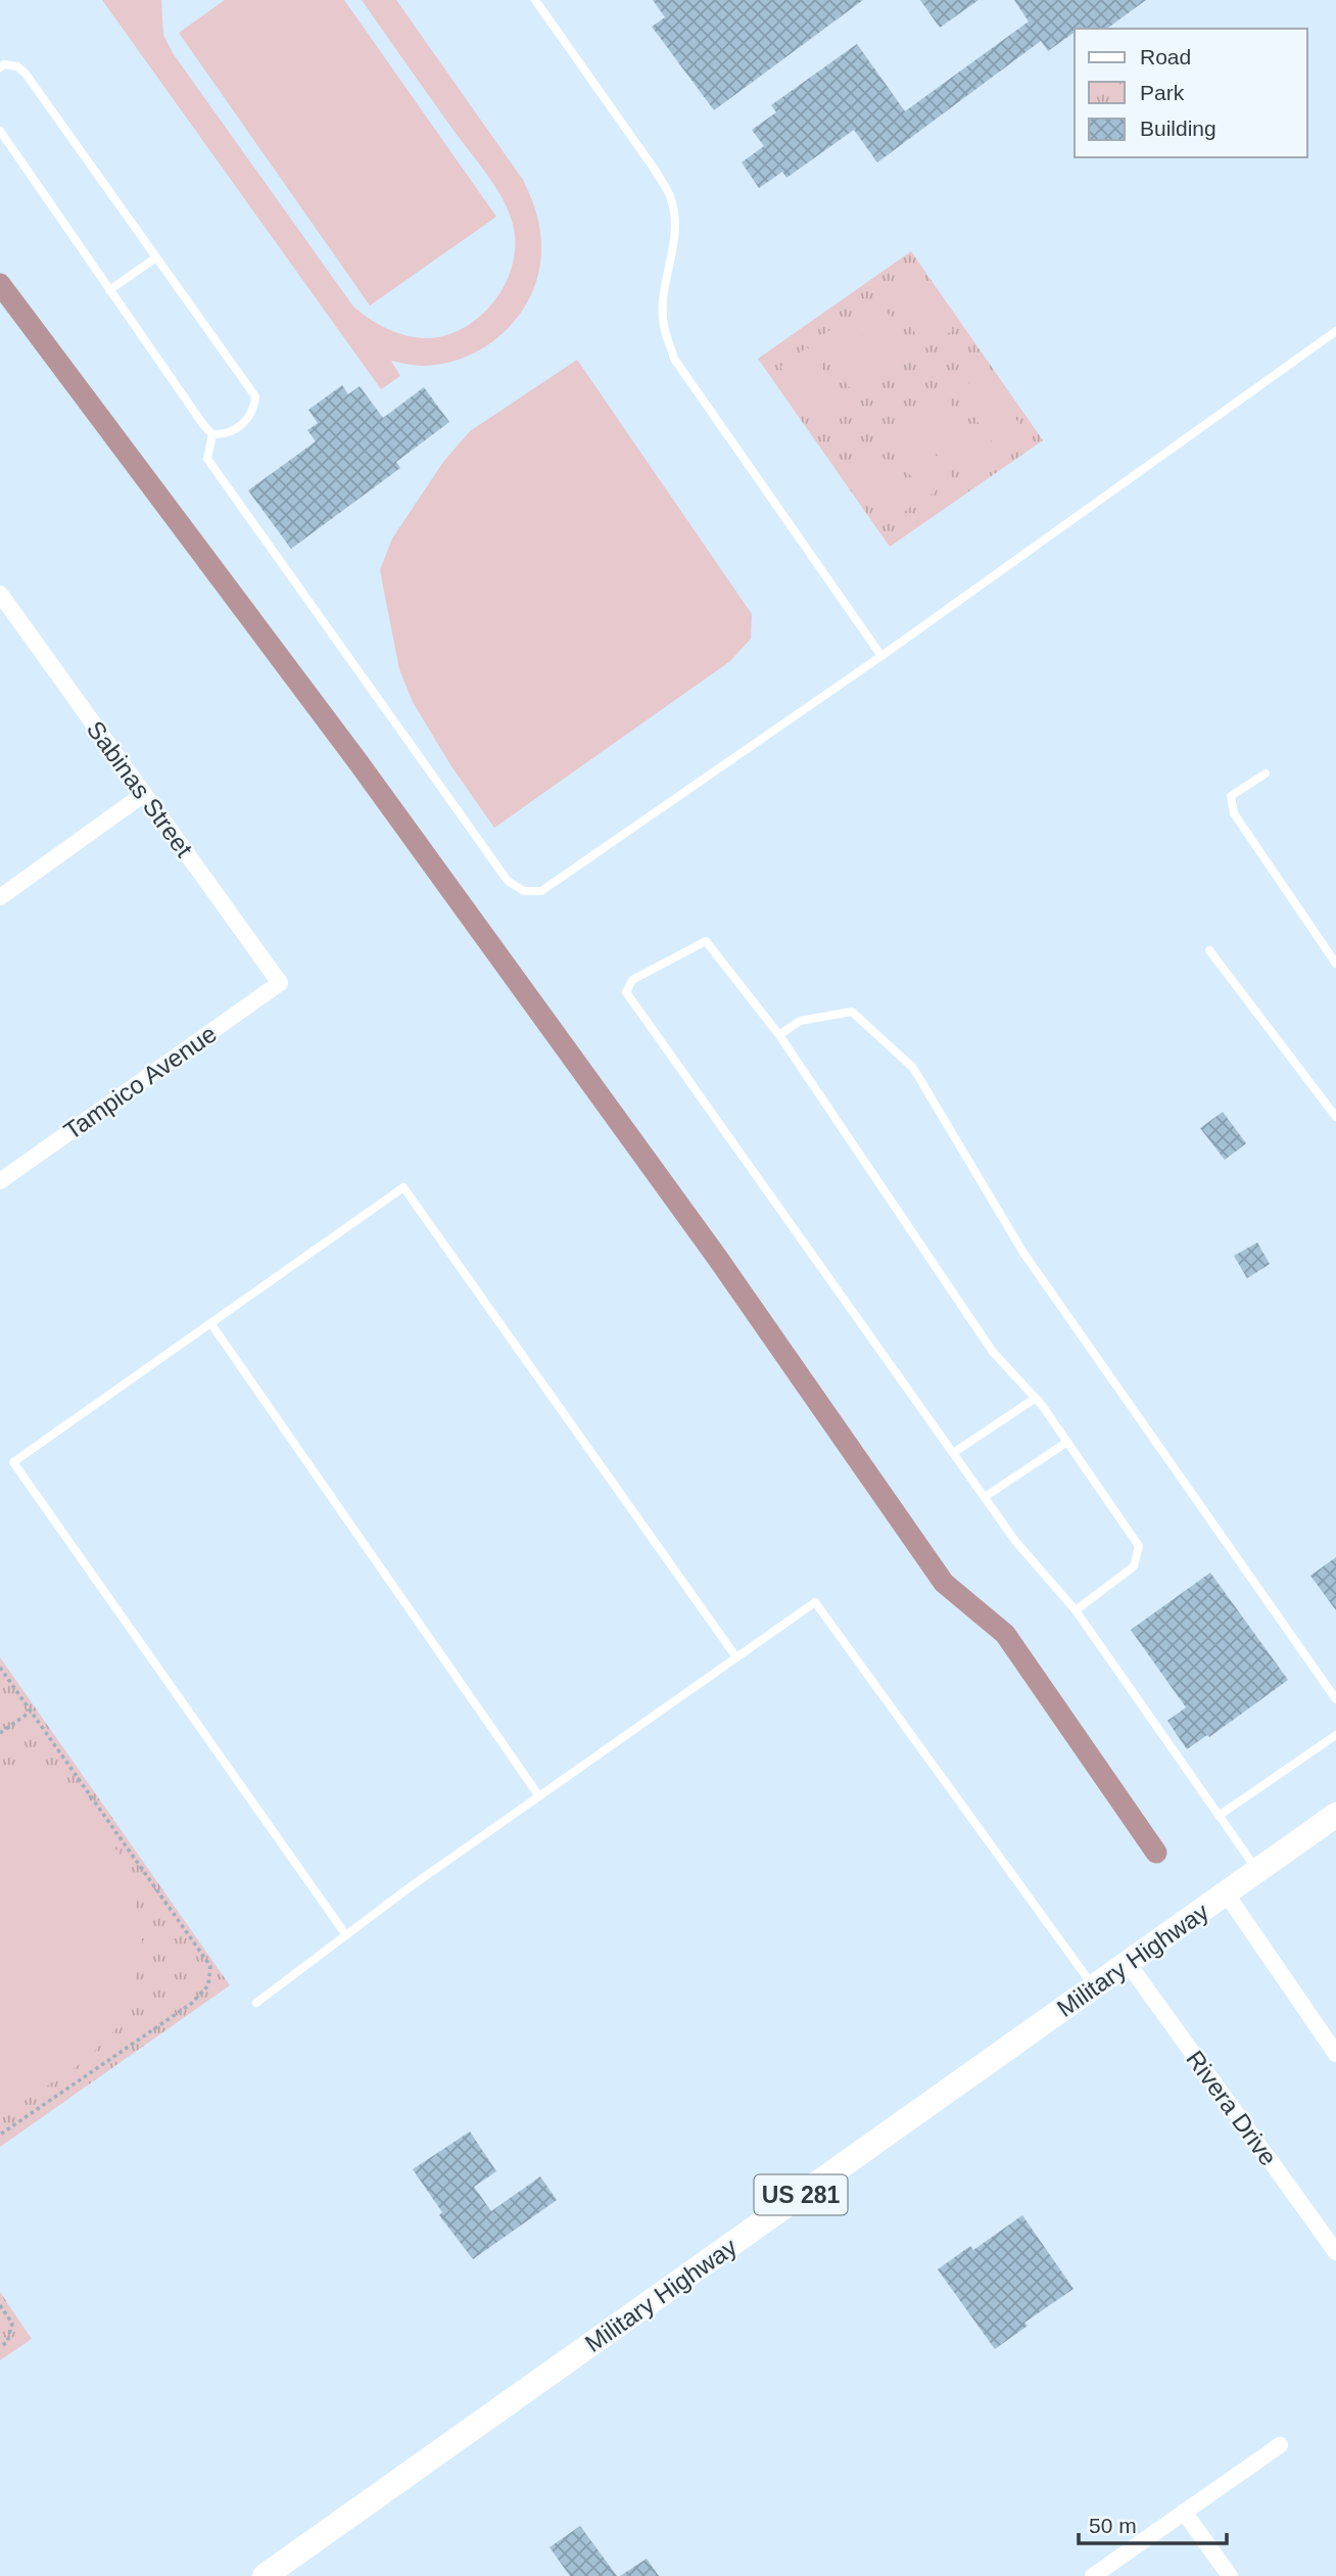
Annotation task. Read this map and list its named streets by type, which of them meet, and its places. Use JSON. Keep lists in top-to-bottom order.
{
  "streets": {
    "main road": ["Military Highway", "US 281"],
    "street": ["Sabinas Street", "Tampico Avenue", "Rivera Drive"]
  },
  "crossings": [
    ["Sabinas Street", "Tampico Avenue"],
    ["Military Highway", "Rivera Drive"]
  ],
  "legend": ["Road", "Park", "Building"],
  "scale_bar": "50 m"
}
